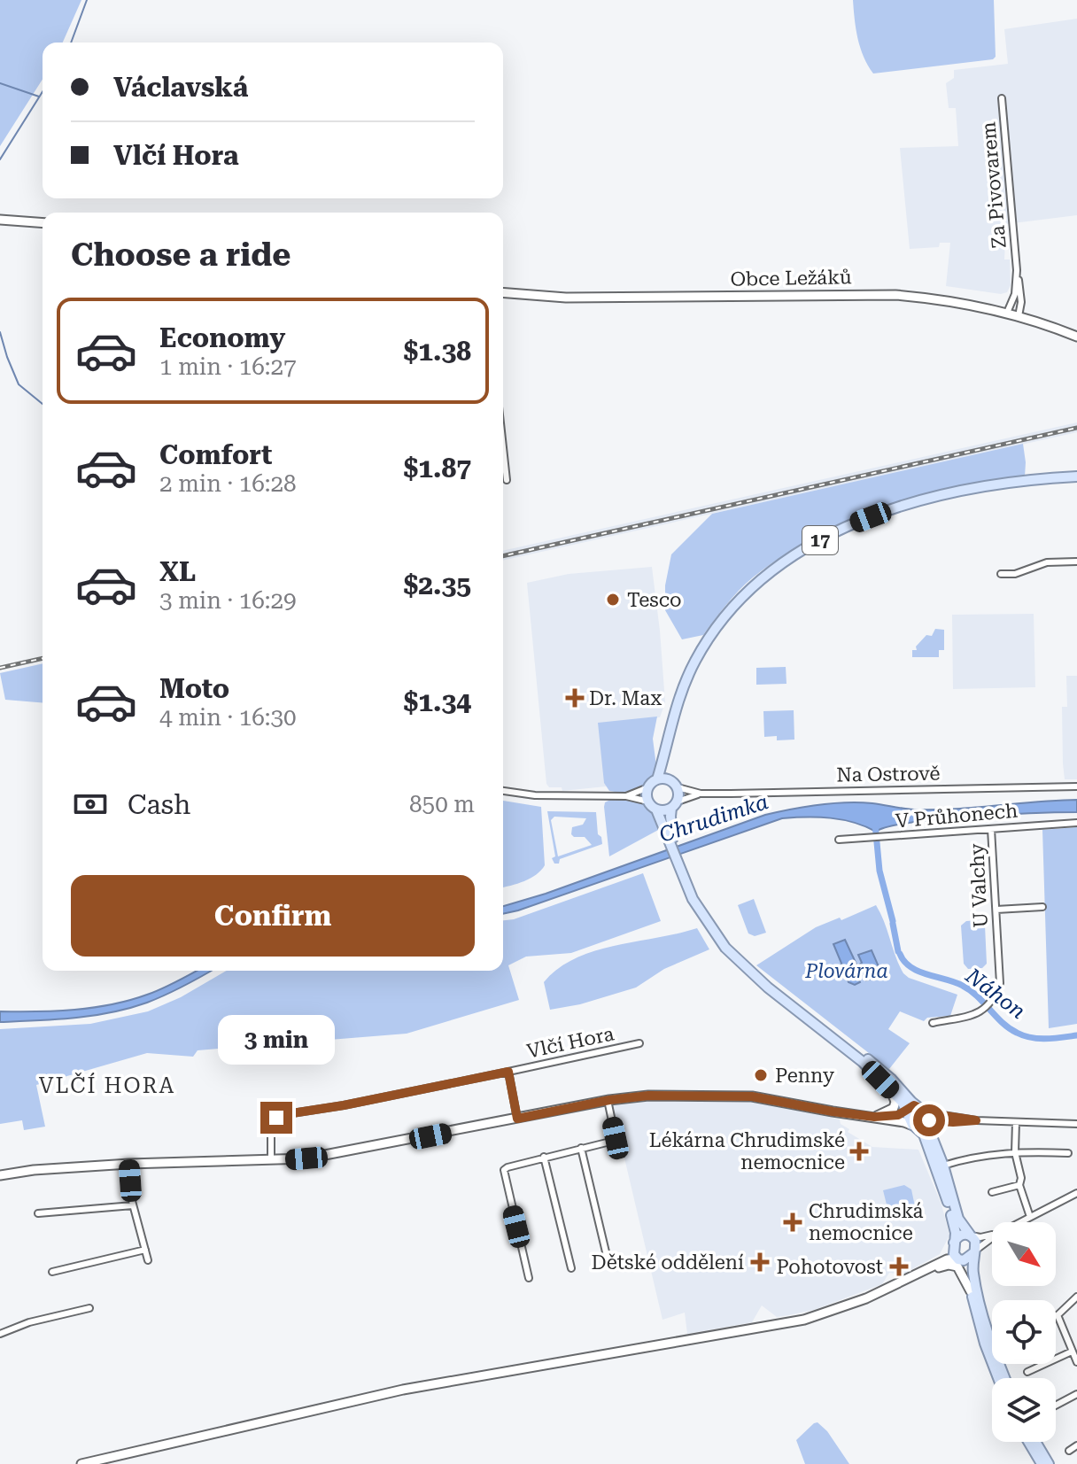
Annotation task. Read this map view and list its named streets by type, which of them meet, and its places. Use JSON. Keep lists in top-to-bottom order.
{
  "streets": {
    "main road": ["17"],
    "street": [
      "Za Pivovarem",
      "Obce Ležáků",
      "Na Ostrově",
      "V Průhonech",
      "U Valchy",
      "Vlčí Hora"
    ]
  },
  "crossings": [
    ["Za Pivovarem", "Obce Ležáků"],
    ["17", "Na Ostrově"],
    ["V Průhonech", "U Valchy"]
  ],
  "districts": ["VLČÍ HORA"],
  "water": ["Chrudimka", "Náhon"],
  "parks": ["Plovárna"],
  "places": {
    "other": ["Tesco", "Penny"],
    "health": [
      "Dr. Max",
      "Lékárna Chrudimské nemocnice",
      "Chrudimská nemocnice",
      "Dětské oddělení",
      "Pohotovost"
    ]
  },
  "north": "bottom right",
  "page": {
    "banner": ["Václavská", "Vlčí Hora"],
    "heading": "Choose a ride",
    "list": [
      {
        "name": "Economy",
        "note": "1 min · 16:27",
        "value": "$1.38"
      },
      {
        "name": "Comfort",
        "note": "2 min · 16:28",
        "value": "$1.87"
      },
      {
        "name": "XL",
        "note": "3 min · 16:29",
        "value": "$2.35"
      },
      {
        "name": "Moto",
        "note": "4 min · 16:30",
        "value": "$1.34"
      }
    ],
    "pay": ["Cash", "850 m"],
    "buttons": "Confirm",
    "bubble": "3 min"
  }
}
